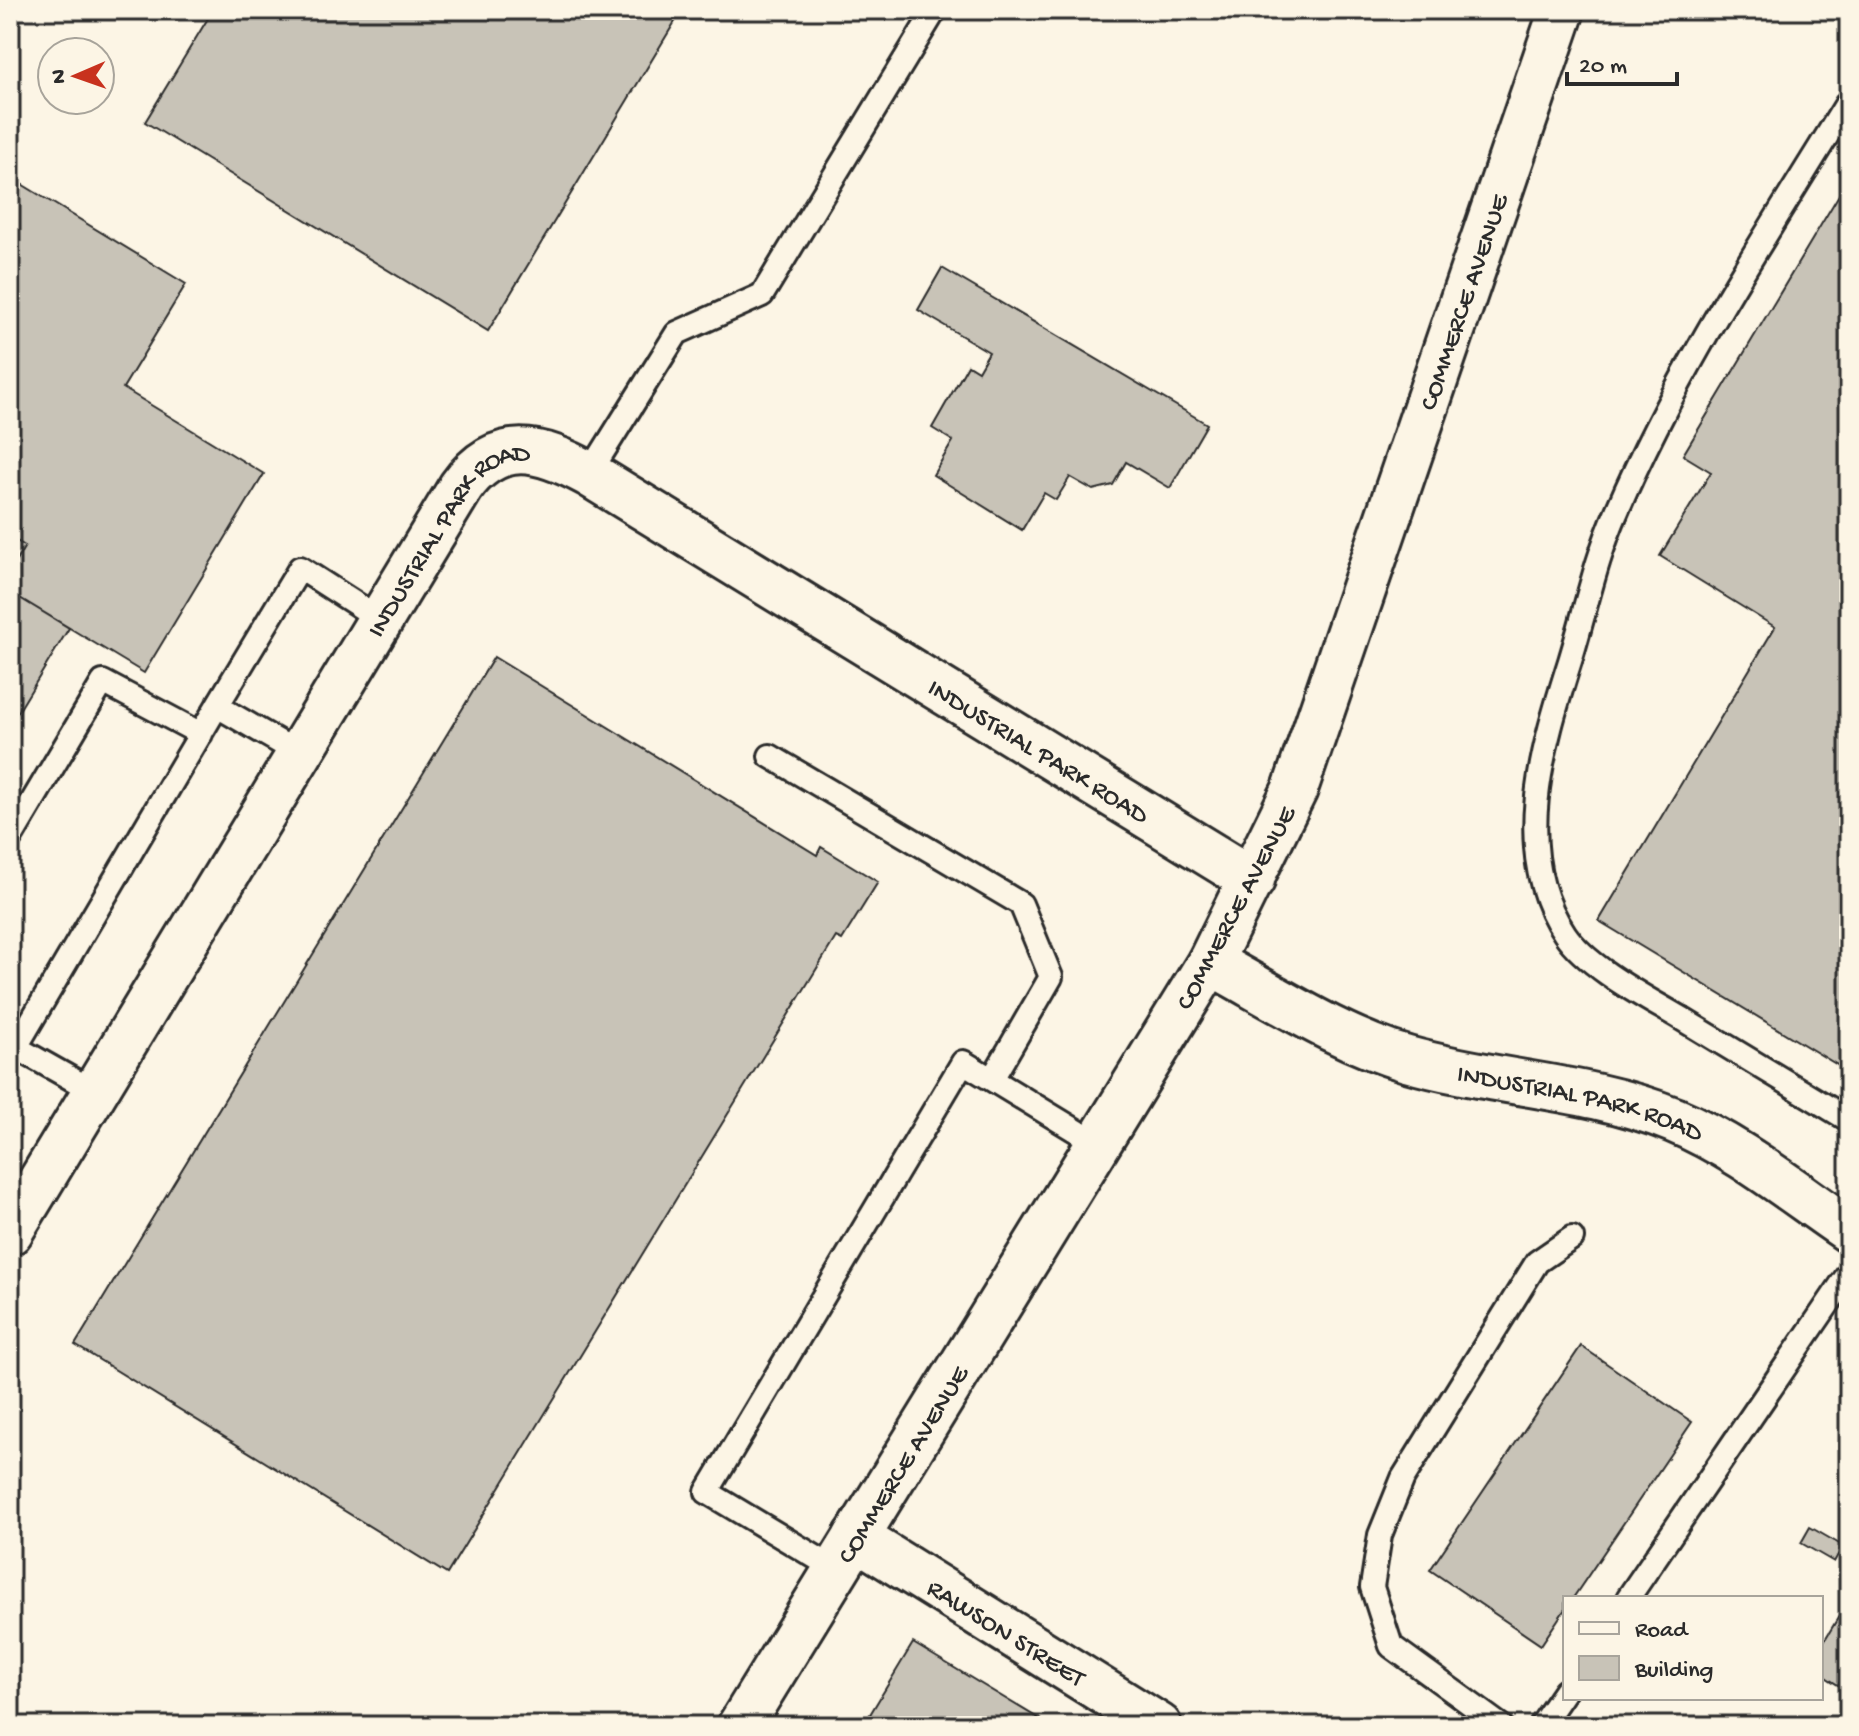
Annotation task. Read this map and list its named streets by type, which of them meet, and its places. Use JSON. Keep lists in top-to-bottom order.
{
  "streets": {
    "street": ["COMMERCE AVENUE", "INDUSTRIAL PARK ROAD", "RAWSON STREET"]
  },
  "crossings": [
    ["COMMERCE AVENUE", "INDUSTRIAL PARK ROAD"],
    ["COMMERCE AVENUE", "RAWSON STREET"]
  ],
  "legend": ["Road", "Building"],
  "scale_bar": "20 m",
  "north": "left"
}
